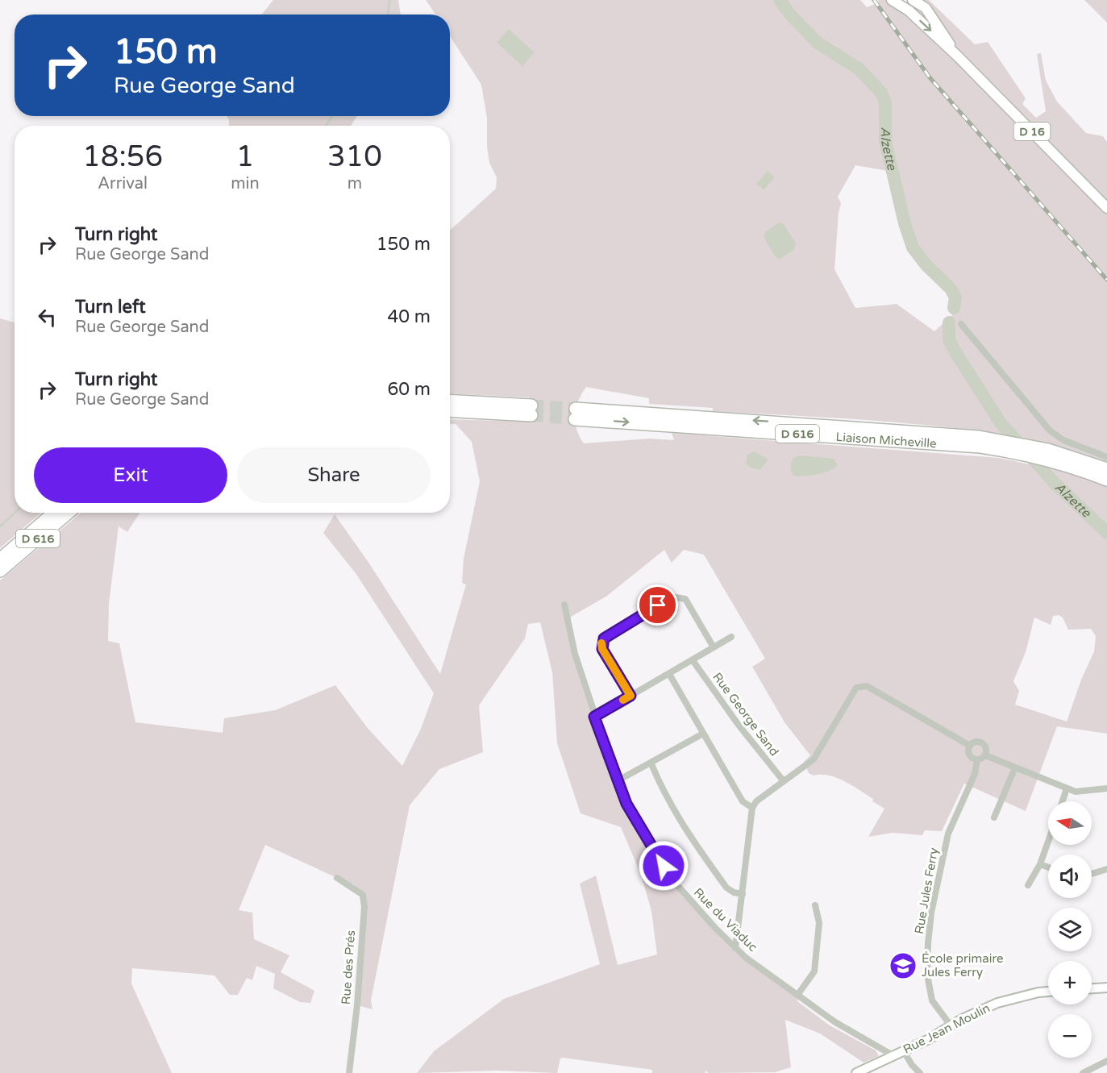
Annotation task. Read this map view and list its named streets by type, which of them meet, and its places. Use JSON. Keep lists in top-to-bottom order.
{
  "streets": {
    "highway": ["D 616", "Liaison Micheville"],
    "main road": ["D 16", "Rue Jean Moulin"],
    "street": [
      "Rue George Sand",
      "Rue Jules Ferry",
      "Rue du Viaduc",
      "Rue des Prés"
    ]
  },
  "crossings": [
    ["Rue Jules Ferry", "Rue Jean Moulin"],
    ["Rue du Viaduc", "Rue Jean Moulin"]
  ],
  "water": ["Alzette"],
  "places": {
    "school or university": ["École primaire Jules Ferry"]
  },
  "north": "left",
  "page": {
    "turn": ["150 m", "Rue George Sand"],
    "eta": [
      "18:56",
      "Arrival",
      "1",
      "min",
      "310",
      "m"
    ],
    "list": [
      {
        "name": "Turn right",
        "note": "Rue George Sand",
        "value": "150 m"
      },
      {
        "name": "Turn left",
        "note": "Rue George Sand",
        "value": "40 m"
      },
      {
        "name": "Turn right",
        "note": "Rue George Sand",
        "value": "60 m"
      }
    ],
    "buttons": ["Exit", "Share"],
    "map_buttons": ["+", "−"]
  }
}
